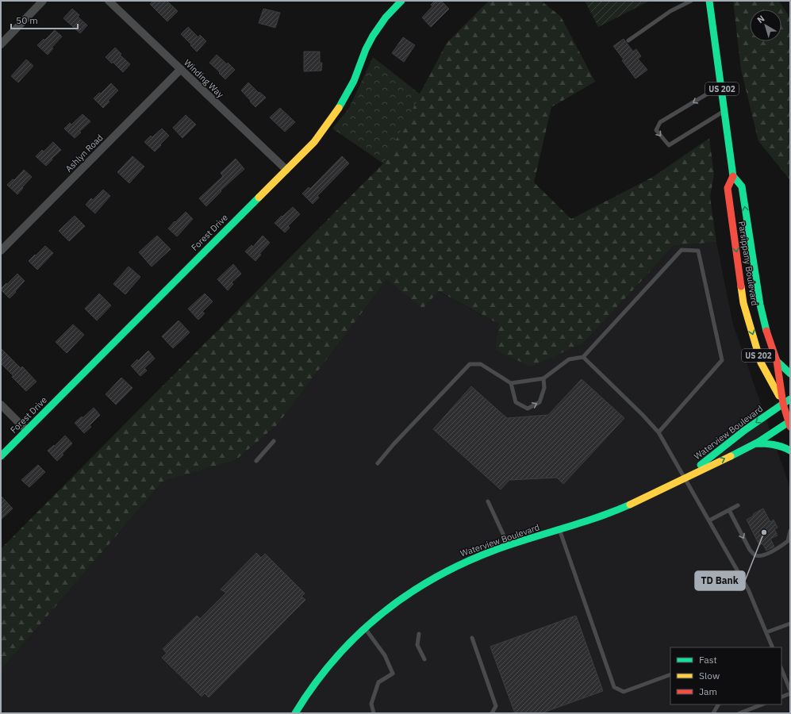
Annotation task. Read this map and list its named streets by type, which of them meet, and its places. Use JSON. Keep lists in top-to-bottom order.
{
  "streets": {
    "main road": [
      "US 202",
      "Forest Drive",
      "Parsippany Boulevard",
      "Waterview Boulevard"
    ],
    "street": ["Winding Way", "Ashlyn Road"]
  },
  "crossings": [
    ["Winding Way", "Ashlyn Road"],
    ["Winding Way", "Forest Drive"],
    ["Parsippany Boulevard", "Waterview Boulevard"]
  ],
  "places": ["TD Bank"],
  "legend": ["Fast", "Slow", "Jam"],
  "scale_bar": "50 m",
  "north": "top left"
}
